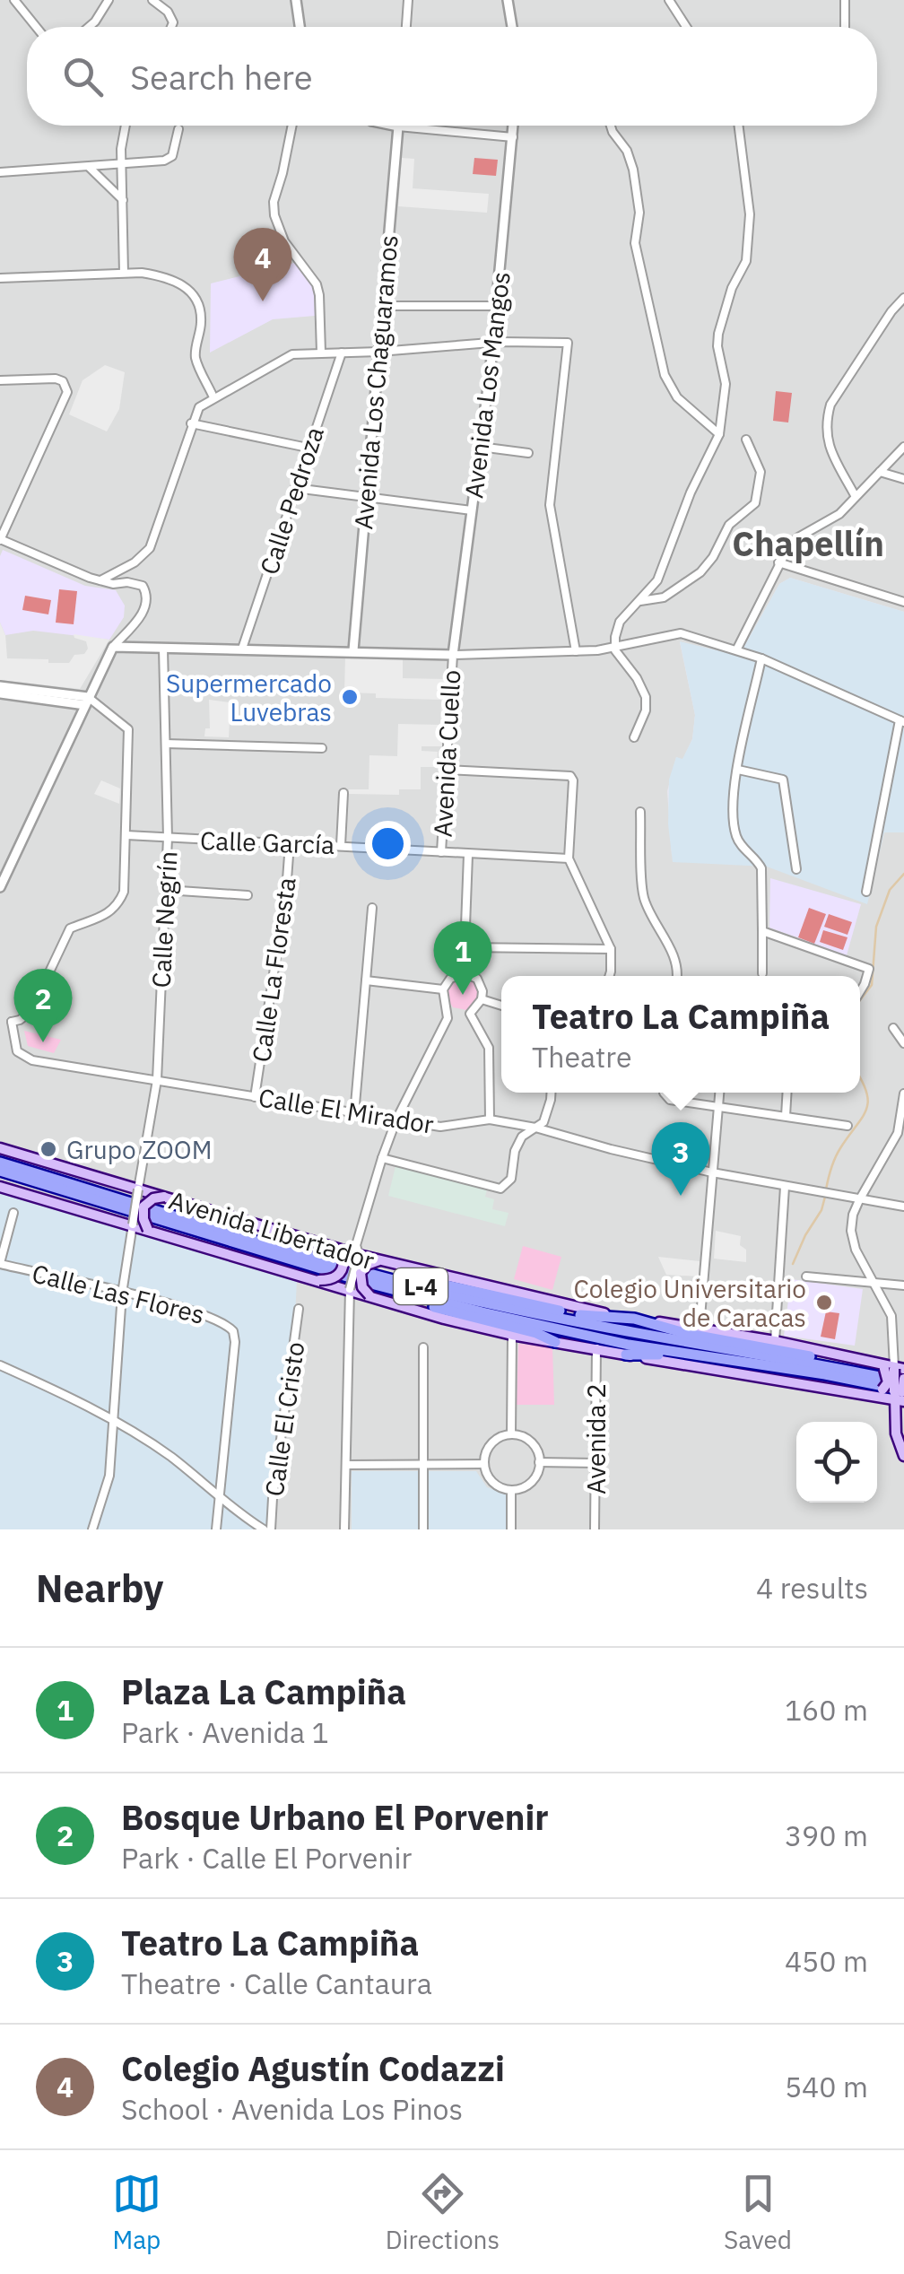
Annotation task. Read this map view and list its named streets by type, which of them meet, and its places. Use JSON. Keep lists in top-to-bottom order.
{
  "streets": {
    "main road": ["Avenida Libertador", "L-4"],
    "street": [
      "Avenida Los Chaguaramos",
      "Avenida Los Mangos",
      "Calle Pedroza",
      "Avenida Cuello",
      "Calle García",
      "Calle Negrín",
      "Calle La Floresta",
      "Calle El Mirador",
      "Calle Las Flores",
      "Calle El Cristo",
      "Avenida 2"
    ]
  },
  "crossings": [
    ["Avenida Los Mangos", "Avenida Cuello"],
    ["Avenida Cuello", "Calle García"],
    ["Calle García", "Calle Negrín"],
    ["Calle García", "Calle La Floresta"],
    ["Calle Negrín", "Calle El Mirador"],
    ["Calle Negrín", "Avenida Libertador"],
    ["Calle La Floresta", "Calle El Mirador"],
    ["Avenida Libertador", "L-4"],
    ["Avenida Libertador", "Avenida 2"]
  ],
  "districts": ["Chapellín"],
  "places": ["Supermercado Luvebras", "Grupo ZOOM", "Colegio Universitario de Caracas"],
  "page": {
    "search": "Search here",
    "pins": [
      "4",
      "1",
      "2",
      "3"
    ],
    "popup": ["Teatro La Campiña", "Theatre"],
    "heading": ["Nearby", "4 results"],
    "list": [
      {
        "mark": "1",
        "name": "Plaza La Campiña",
        "note": "Park · Avenida 1",
        "value": "160 m"
      },
      {
        "mark": "2",
        "name": "Bosque Urbano El Porvenir",
        "note": "Park · Calle El Porvenir",
        "value": "390 m"
      },
      {
        "mark": "3",
        "name": "Teatro La Campiña",
        "note": "Theatre · Calle Cantaura",
        "value": "450 m"
      },
      {
        "mark": "4",
        "name": "Colegio Agustín Codazzi",
        "note": "School · Avenida Los Pinos",
        "value": "540 m"
      }
    ],
    "nav": ["Map", "Directions", "Saved"]
  }
}
